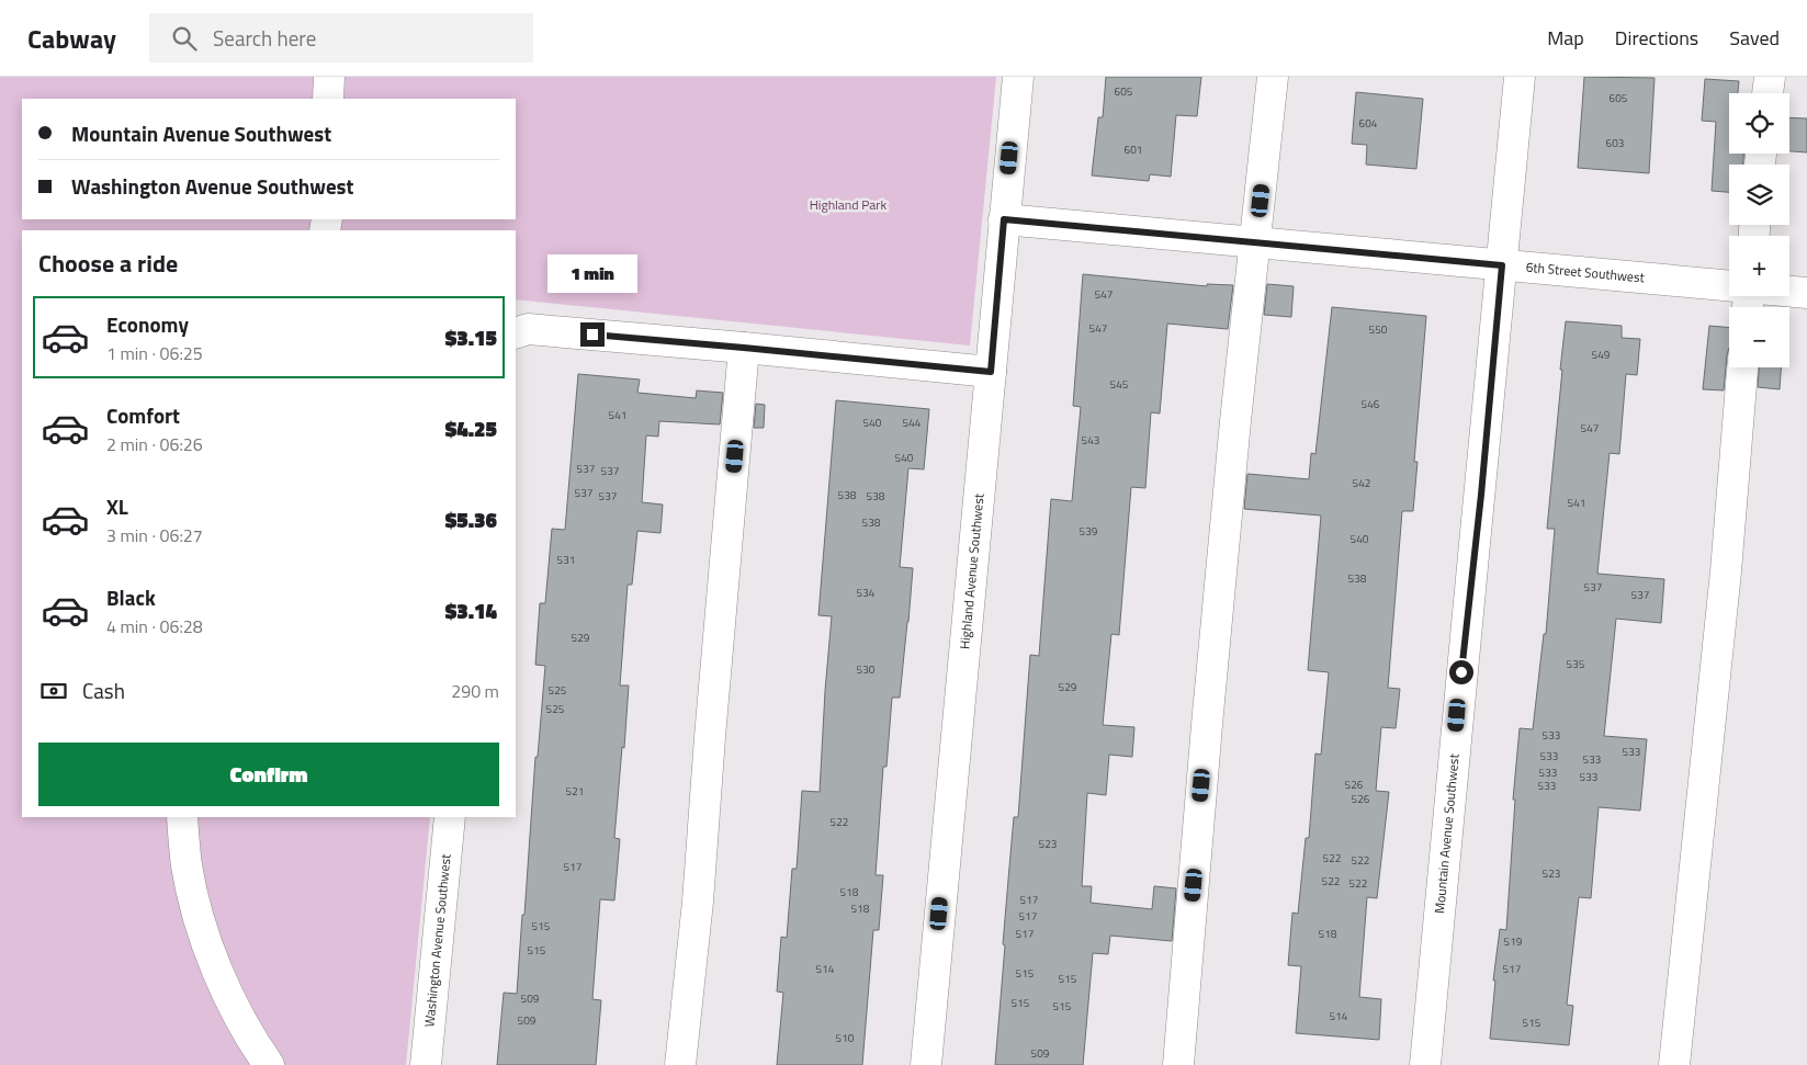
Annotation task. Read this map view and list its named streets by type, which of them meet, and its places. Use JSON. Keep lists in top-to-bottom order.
{
  "streets": {
    "street": [
      "6th Street Southwest",
      "Highland Avenue Southwest",
      "Mountain Avenue Southwest",
      "Washington Avenue Southwest"
    ]
  },
  "crossings": [
    ["6th Street Southwest", "Highland Avenue Southwest"],
    ["6th Street Southwest", "Mountain Avenue Southwest"]
  ],
  "parks": ["Highland Park"],
  "house_numbers": [
    "605",
    "605",
    "604",
    "603",
    "601",
    "547",
    "547",
    "550",
    "549",
    "545",
    "546",
    "541",
    "540",
    "544",
    "547",
    "543",
    "540",
    "537",
    "537",
    "542",
    "537",
    "538",
    "537",
    "538",
    "541",
    "538",
    "539",
    "540",
    "531",
    "538",
    "537",
    "534",
    "537",
    "529",
    "535",
    "530",
    "529",
    "525",
    "525",
    "533",
    "533",
    "533",
    "533",
    "533",
    "533",
    "526",
    "533",
    "521",
    "526",
    "522",
    "523",
    "522",
    "522",
    "517",
    "523",
    "522",
    "522",
    "518",
    "517",
    "518",
    "517",
    "515",
    "517",
    "518",
    "519",
    "515",
    "514",
    "517",
    "515",
    "515",
    "509",
    "515",
    "515",
    "514",
    "509",
    "515",
    "510",
    "509"
  ],
  "page": {
    "header": "Cabway",
    "search": "Search here",
    "nav": ["Map", "Directions", "Saved"],
    "map_buttons": ["+", "−"],
    "banner": ["Mountain Avenue Southwest", "Washington Avenue Southwest"],
    "heading": "Choose a ride",
    "bubble": "1 min",
    "list": [
      {
        "name": "Economy",
        "note": "1 min · 06:25",
        "value": "$3.15"
      },
      {
        "name": "Comfort",
        "note": "2 min · 06:26",
        "value": "$4.25"
      },
      {
        "name": "XL",
        "note": "3 min · 06:27",
        "value": "$5.36"
      },
      {
        "name": "Black",
        "note": "4 min · 06:28",
        "value": "$3.14"
      }
    ],
    "pay": ["Cash", "290 m"],
    "buttons": "Confirm"
  }
}
